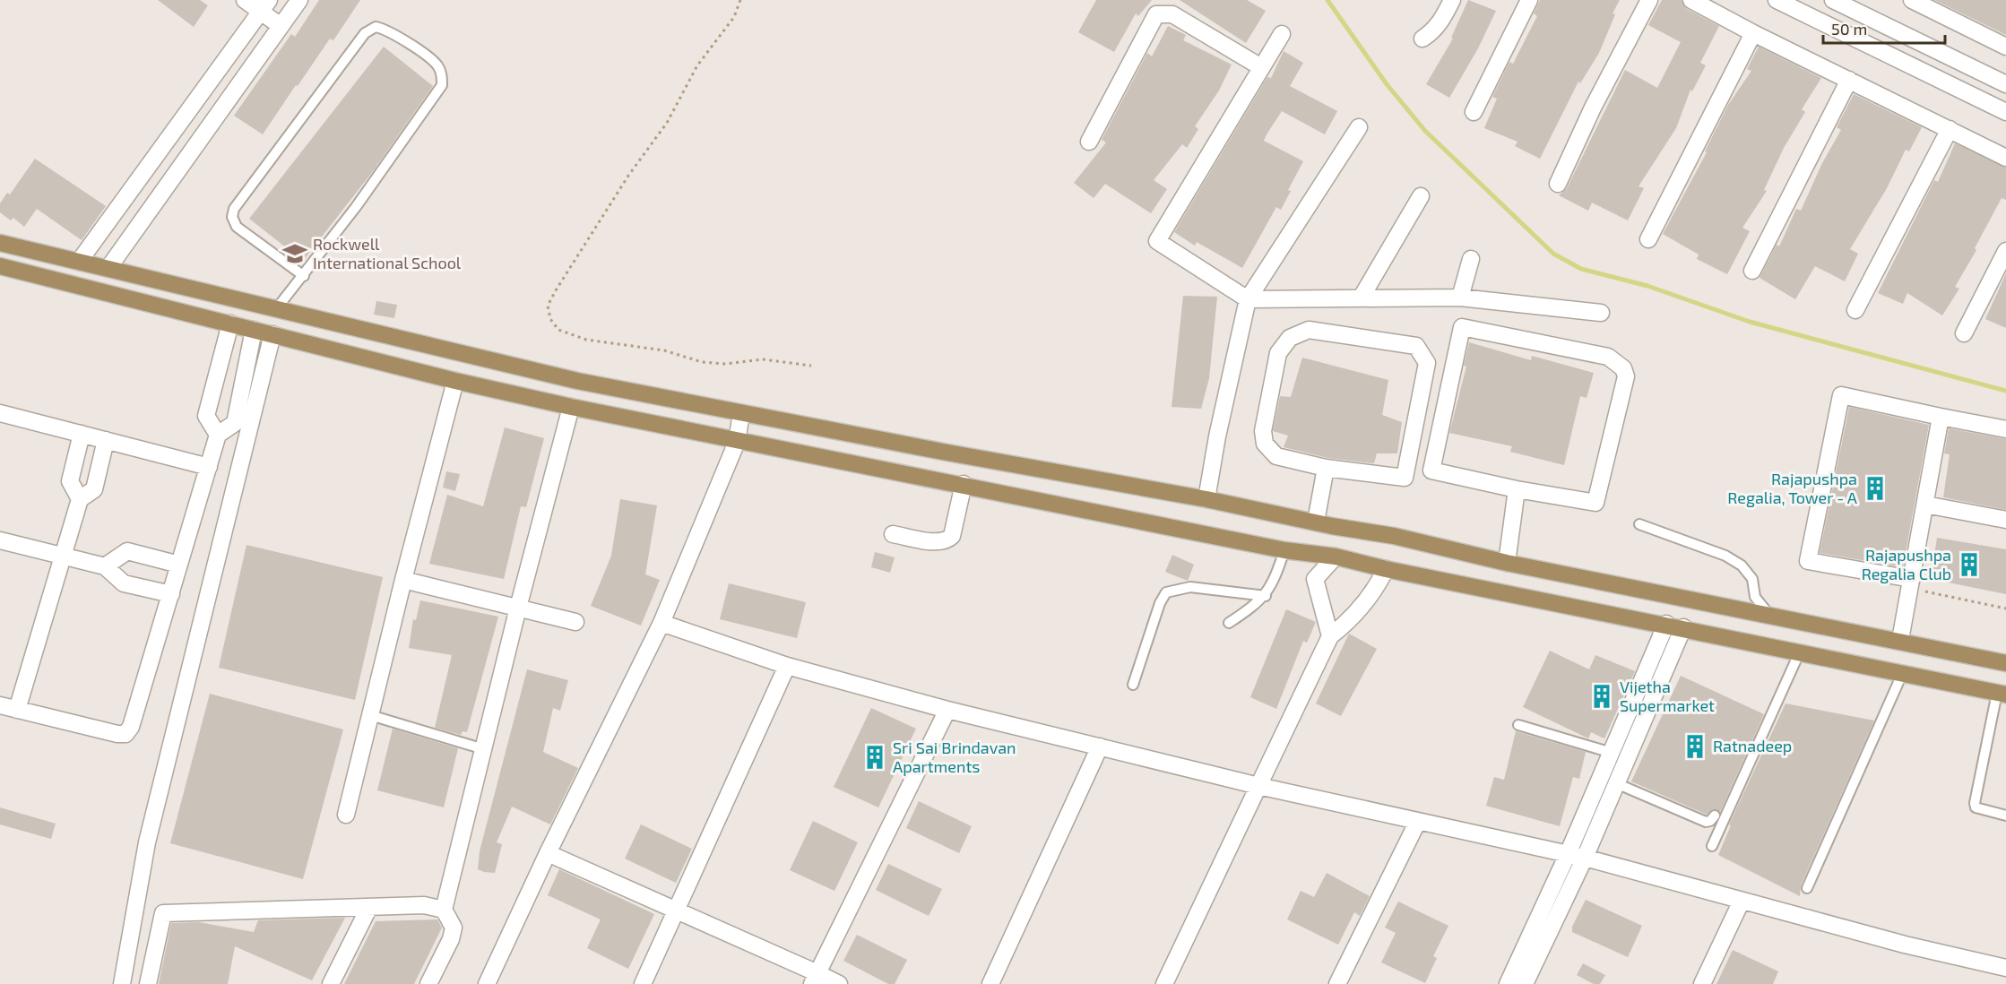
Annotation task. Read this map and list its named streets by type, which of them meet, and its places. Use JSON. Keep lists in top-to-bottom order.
{
  "places": {
    "school or university": ["Rockwell International School"],
    "building": [
      "Rajapushpa Regalia, Tower - A",
      "Rajapushpa Regalia Club",
      "Vijetha Supermarket",
      "Ratnadeep",
      "Sri Sai Brindavan Apartments"
    ]
  },
  "scale_bar": "50 m"
}
